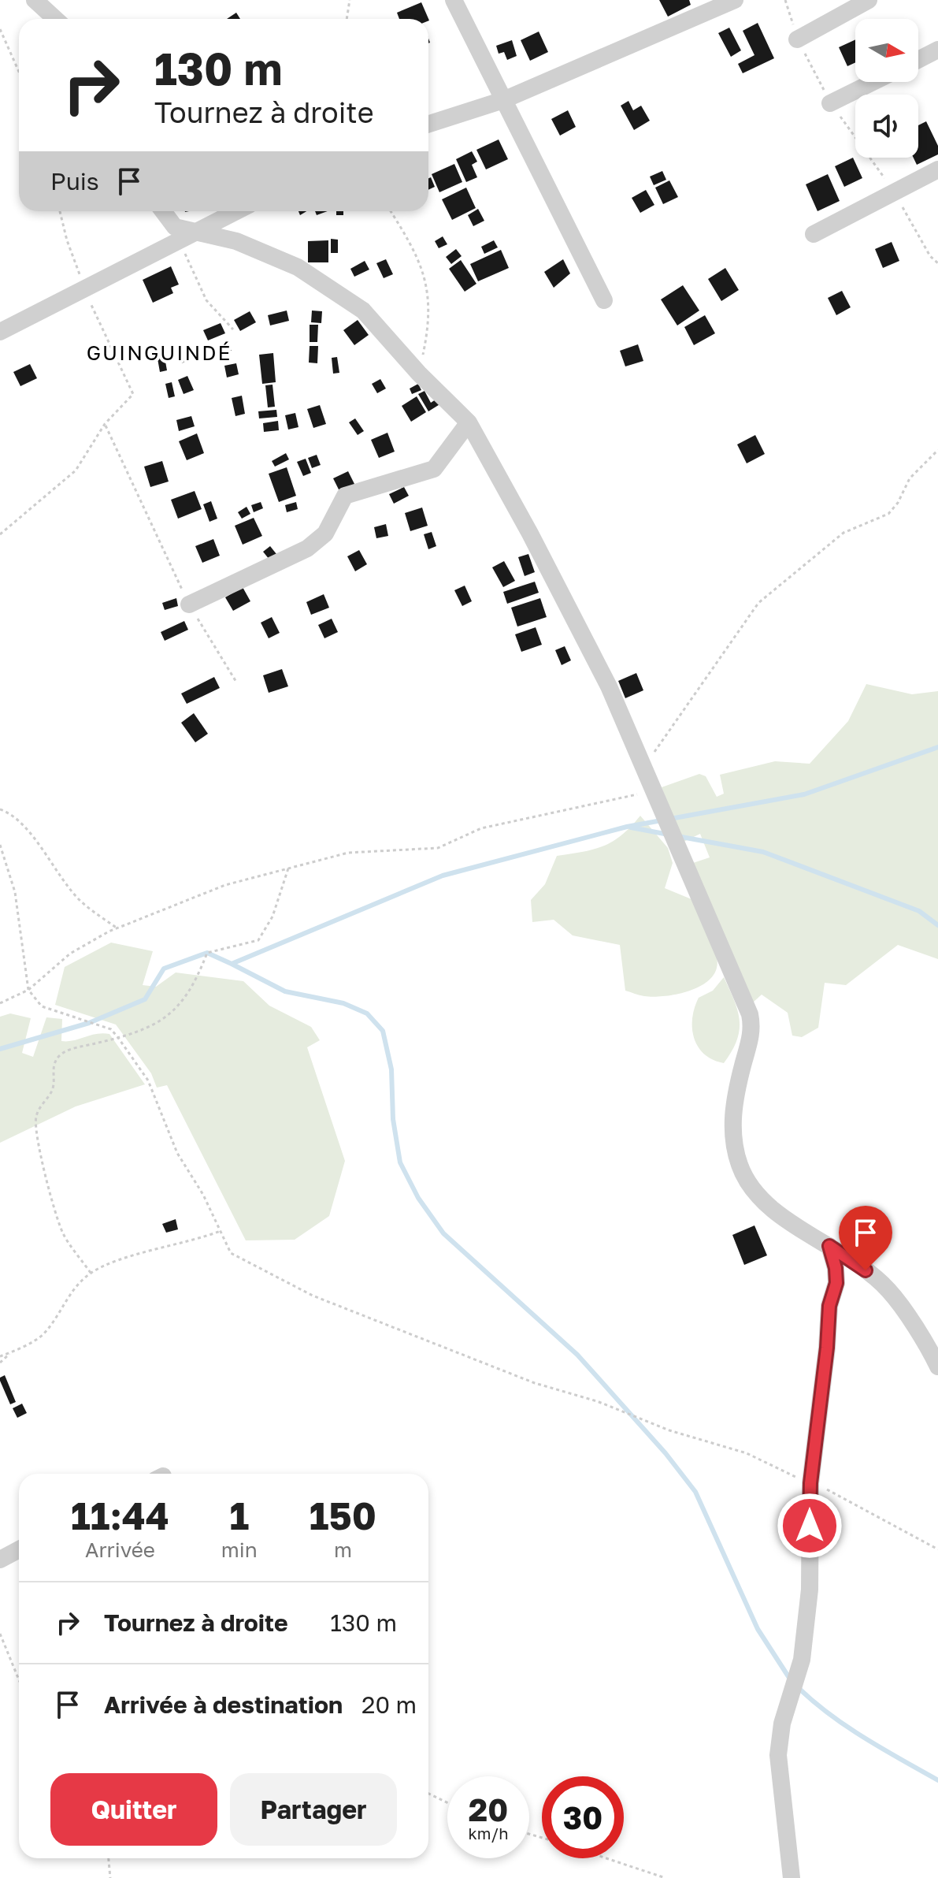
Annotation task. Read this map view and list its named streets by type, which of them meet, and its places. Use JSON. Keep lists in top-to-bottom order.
{
  "districts": ["GUINGUINDÉ"],
  "north": "right",
  "page": {
    "turn": ["130 m", "Tournez à droite"],
    "then": "Puis",
    "eta": [
      "11:44",
      "Arrivée",
      "1",
      "min",
      "150",
      "m"
    ],
    "list": [
      {
        "name": "Tournez à droite",
        "value": "130 m"
      },
      {
        "name": "Arrivée à destination",
        "value": "20 m"
      }
    ],
    "buttons": ["Quitter", "Partager"],
    "speed": "20 km/h",
    "limit": "30"
  }
}
